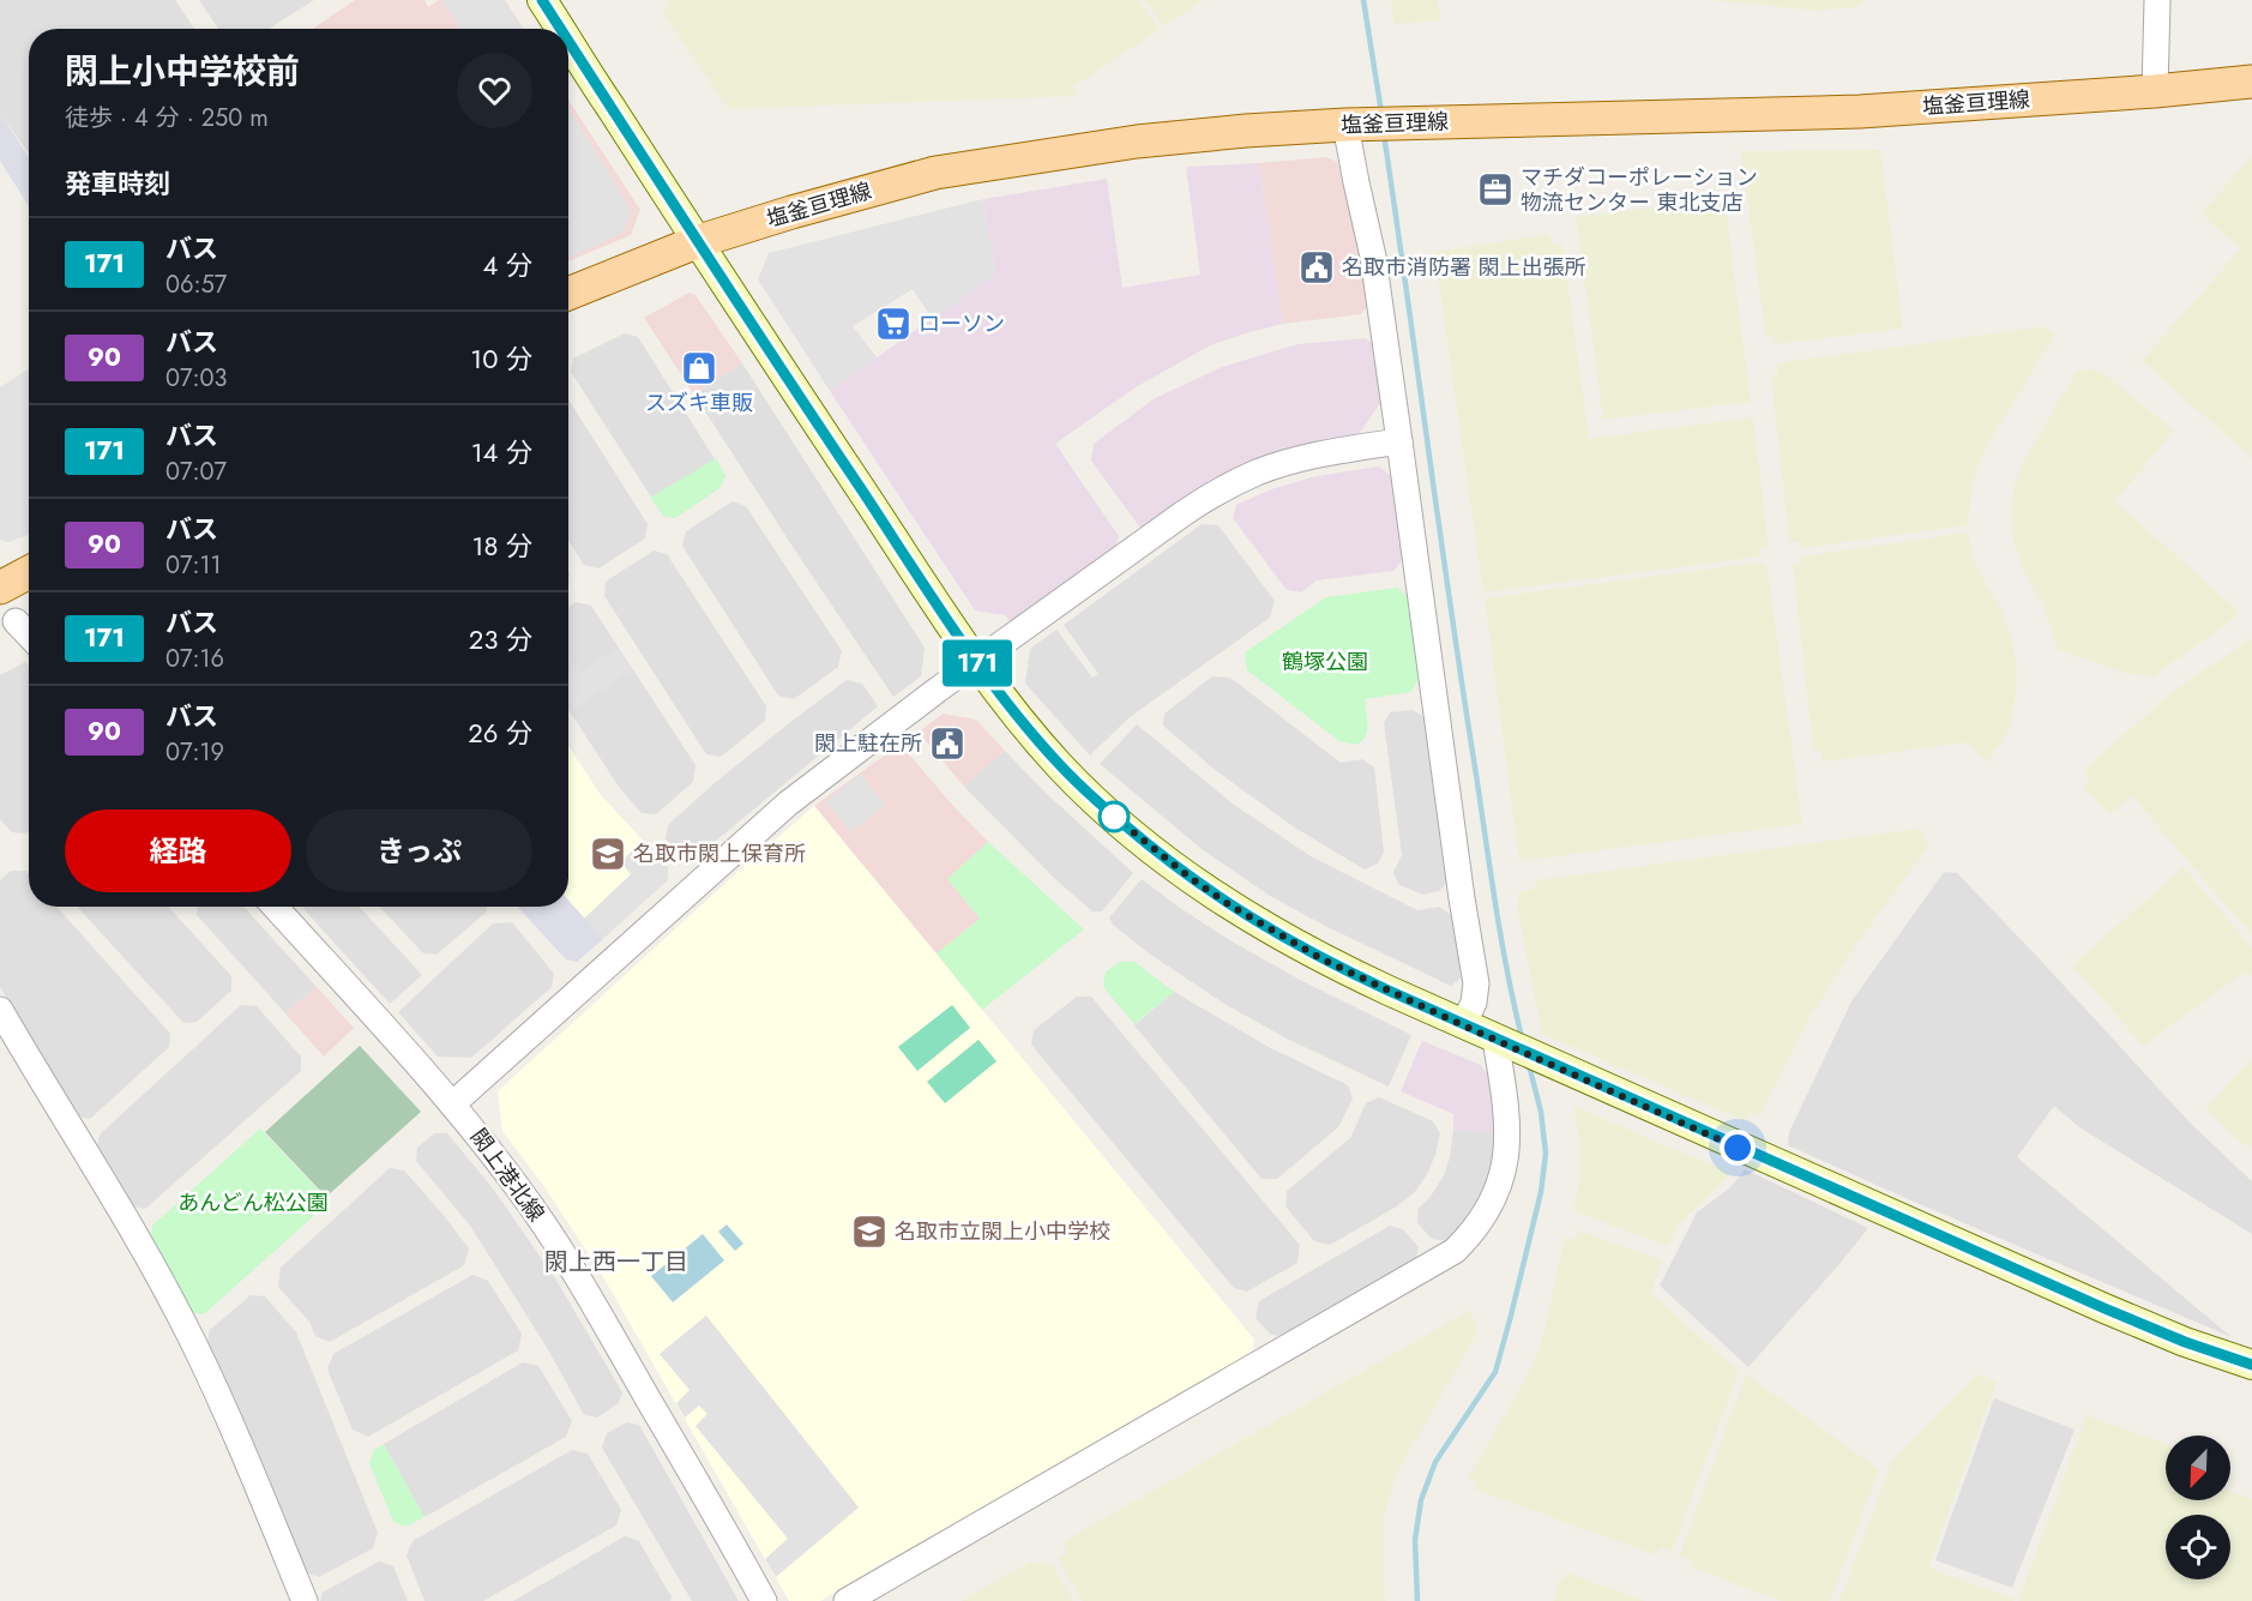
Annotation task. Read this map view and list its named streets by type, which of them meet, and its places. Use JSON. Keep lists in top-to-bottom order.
{
  "streets": {
    "main road": ["塩釜亘理線"],
    "street": ["閖上港北線"]
  },
  "districts": ["閖上西一丁目"],
  "parks": ["鶴塚公園", "あんどん松公園"],
  "places": {
    "office": ["マチダコーポレーション 物流センター 東北支店"],
    "public building": ["名取市消防署 閖上出張所", "閖上駐在所"],
    "supermarket": ["ローソン"],
    "shop": ["スズキ車販"],
    "school or university": ["名取市閖上保育所", "名取市立閖上小中学校"]
  },
  "lines": ["bus line 171"],
  "north": "bottom left",
  "page": {
    "on_map": "171",
    "heading": [
      ["閖上小中学校前", "徒歩 · 4 分 · 250 m"],
      "発車時刻"
    ],
    "list": [
      {
        "mark": "171",
        "name": "バス",
        "note": "06:57",
        "value": "4 分"
      },
      {
        "mark": "90",
        "name": "バス",
        "note": "07:03",
        "value": "10 分"
      },
      {
        "mark": "171",
        "name": "バス",
        "note": "07:07",
        "value": "14 分"
      },
      {
        "mark": "90",
        "name": "バス",
        "note": "07:11",
        "value": "18 分"
      },
      {
        "mark": "171",
        "name": "バス",
        "note": "07:16",
        "value": "23 分"
      },
      {
        "mark": "90",
        "name": "バス",
        "note": "07:19",
        "value": "26 分"
      }
    ],
    "buttons": ["経路", "きっぷ"]
  }
}
